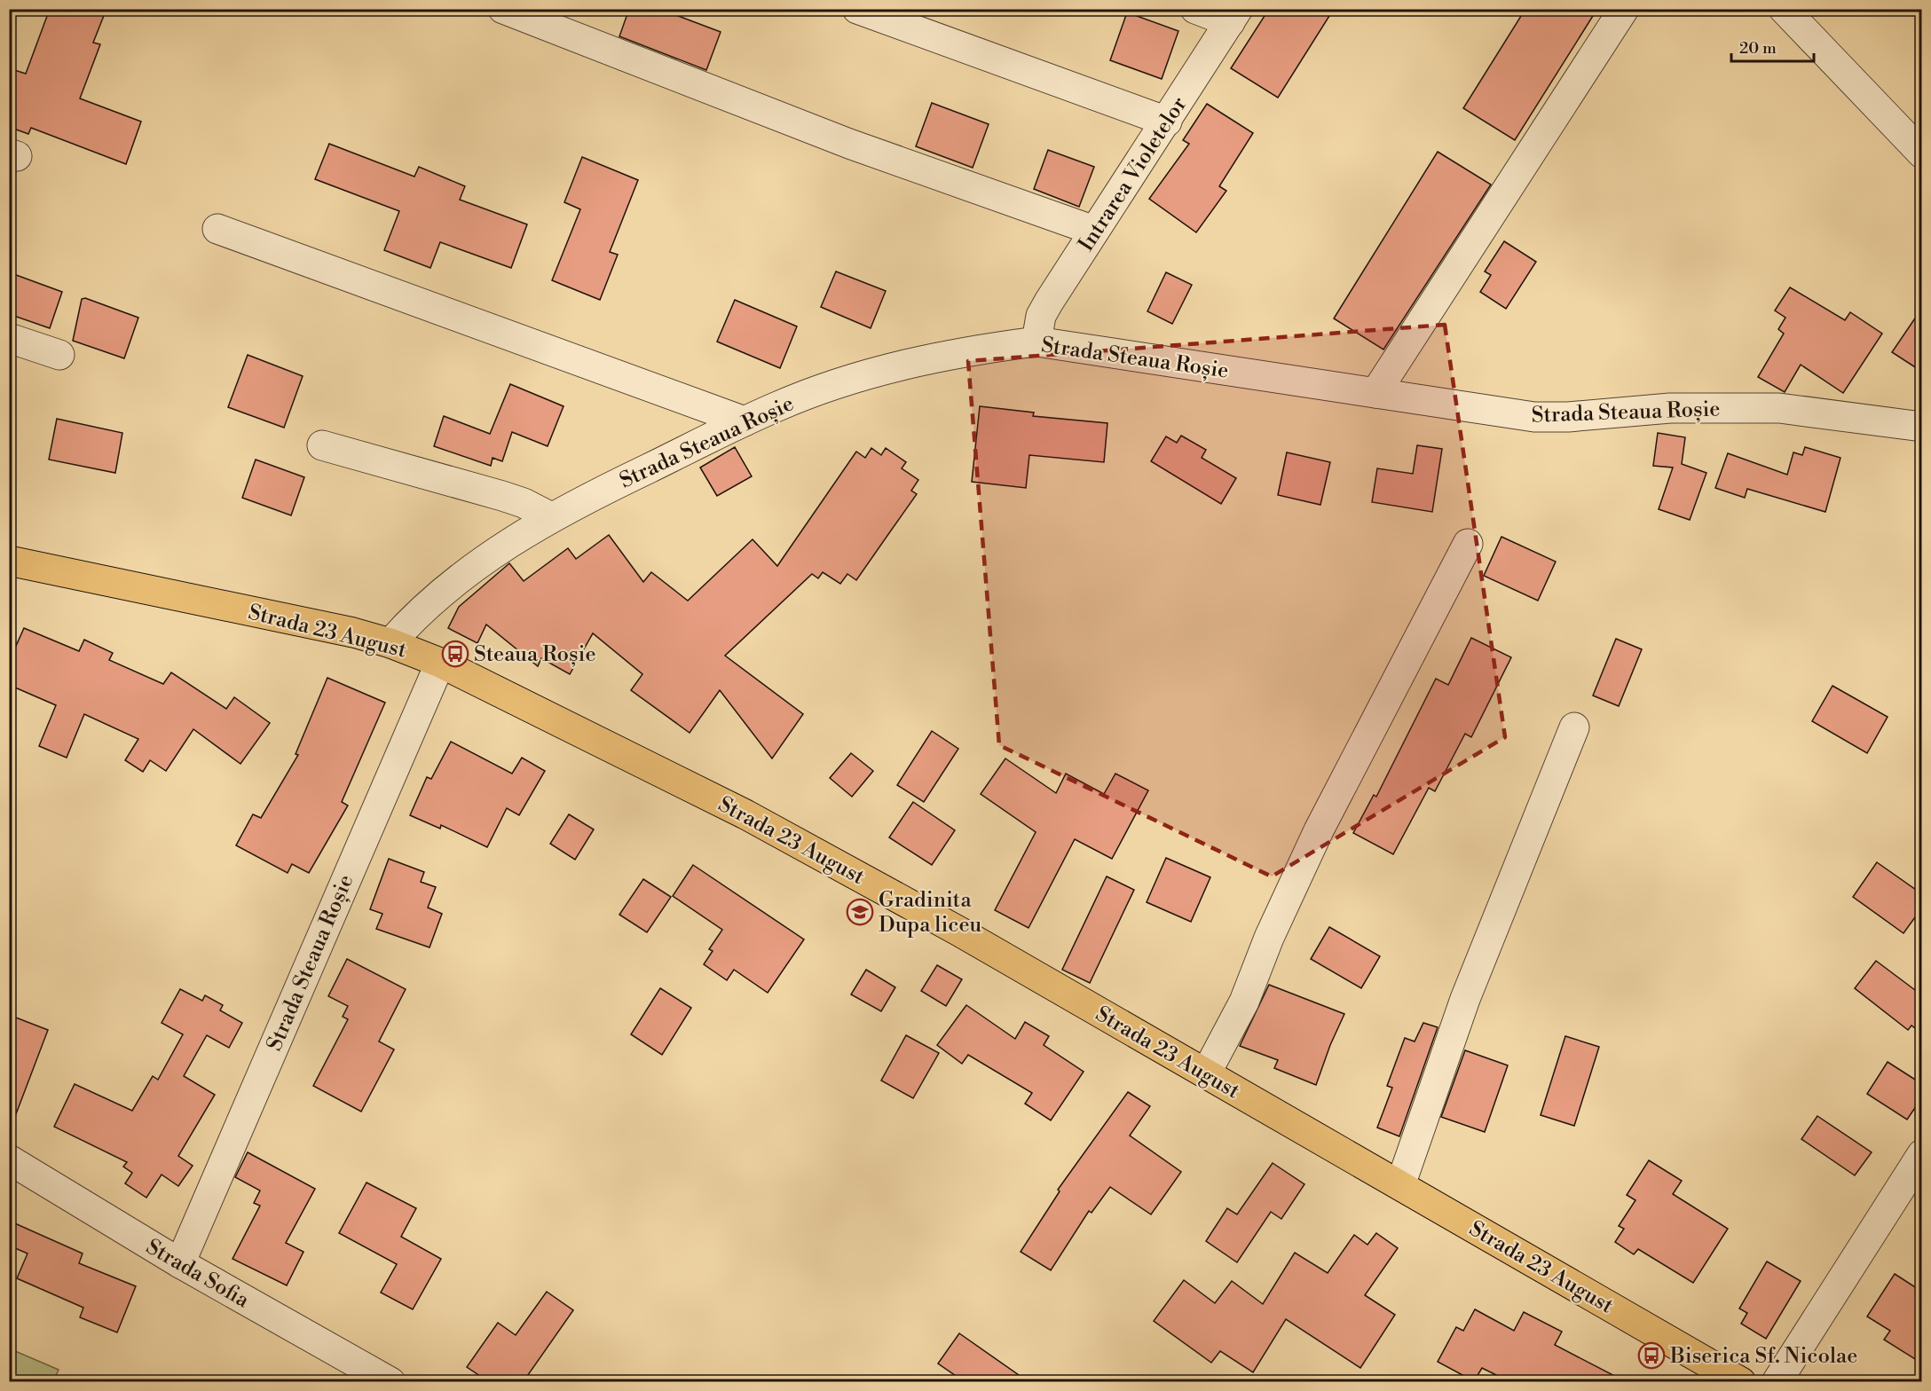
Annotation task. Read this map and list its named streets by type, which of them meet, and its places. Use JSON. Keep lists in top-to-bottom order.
{
  "streets": {
    "main road": ["Strada 23 August"],
    "street": ["Intrarea Violetelor", "Strada Steaua Roșie", "Strada Sofia"]
  },
  "crossings": [
    ["Intrarea Violetelor", "Strada Steaua Roșie"],
    ["Strada Steaua Roșie", "Strada 23 August"],
    ["Strada Steaua Roșie", "Strada Sofia"]
  ],
  "places": {
    "bus stop": ["Steaua Roșie", "Biserica Sf. Nicolae"],
    "school or university": ["Gradinita Dupa liceu"]
  },
  "scale_bar": "20 m"
}
